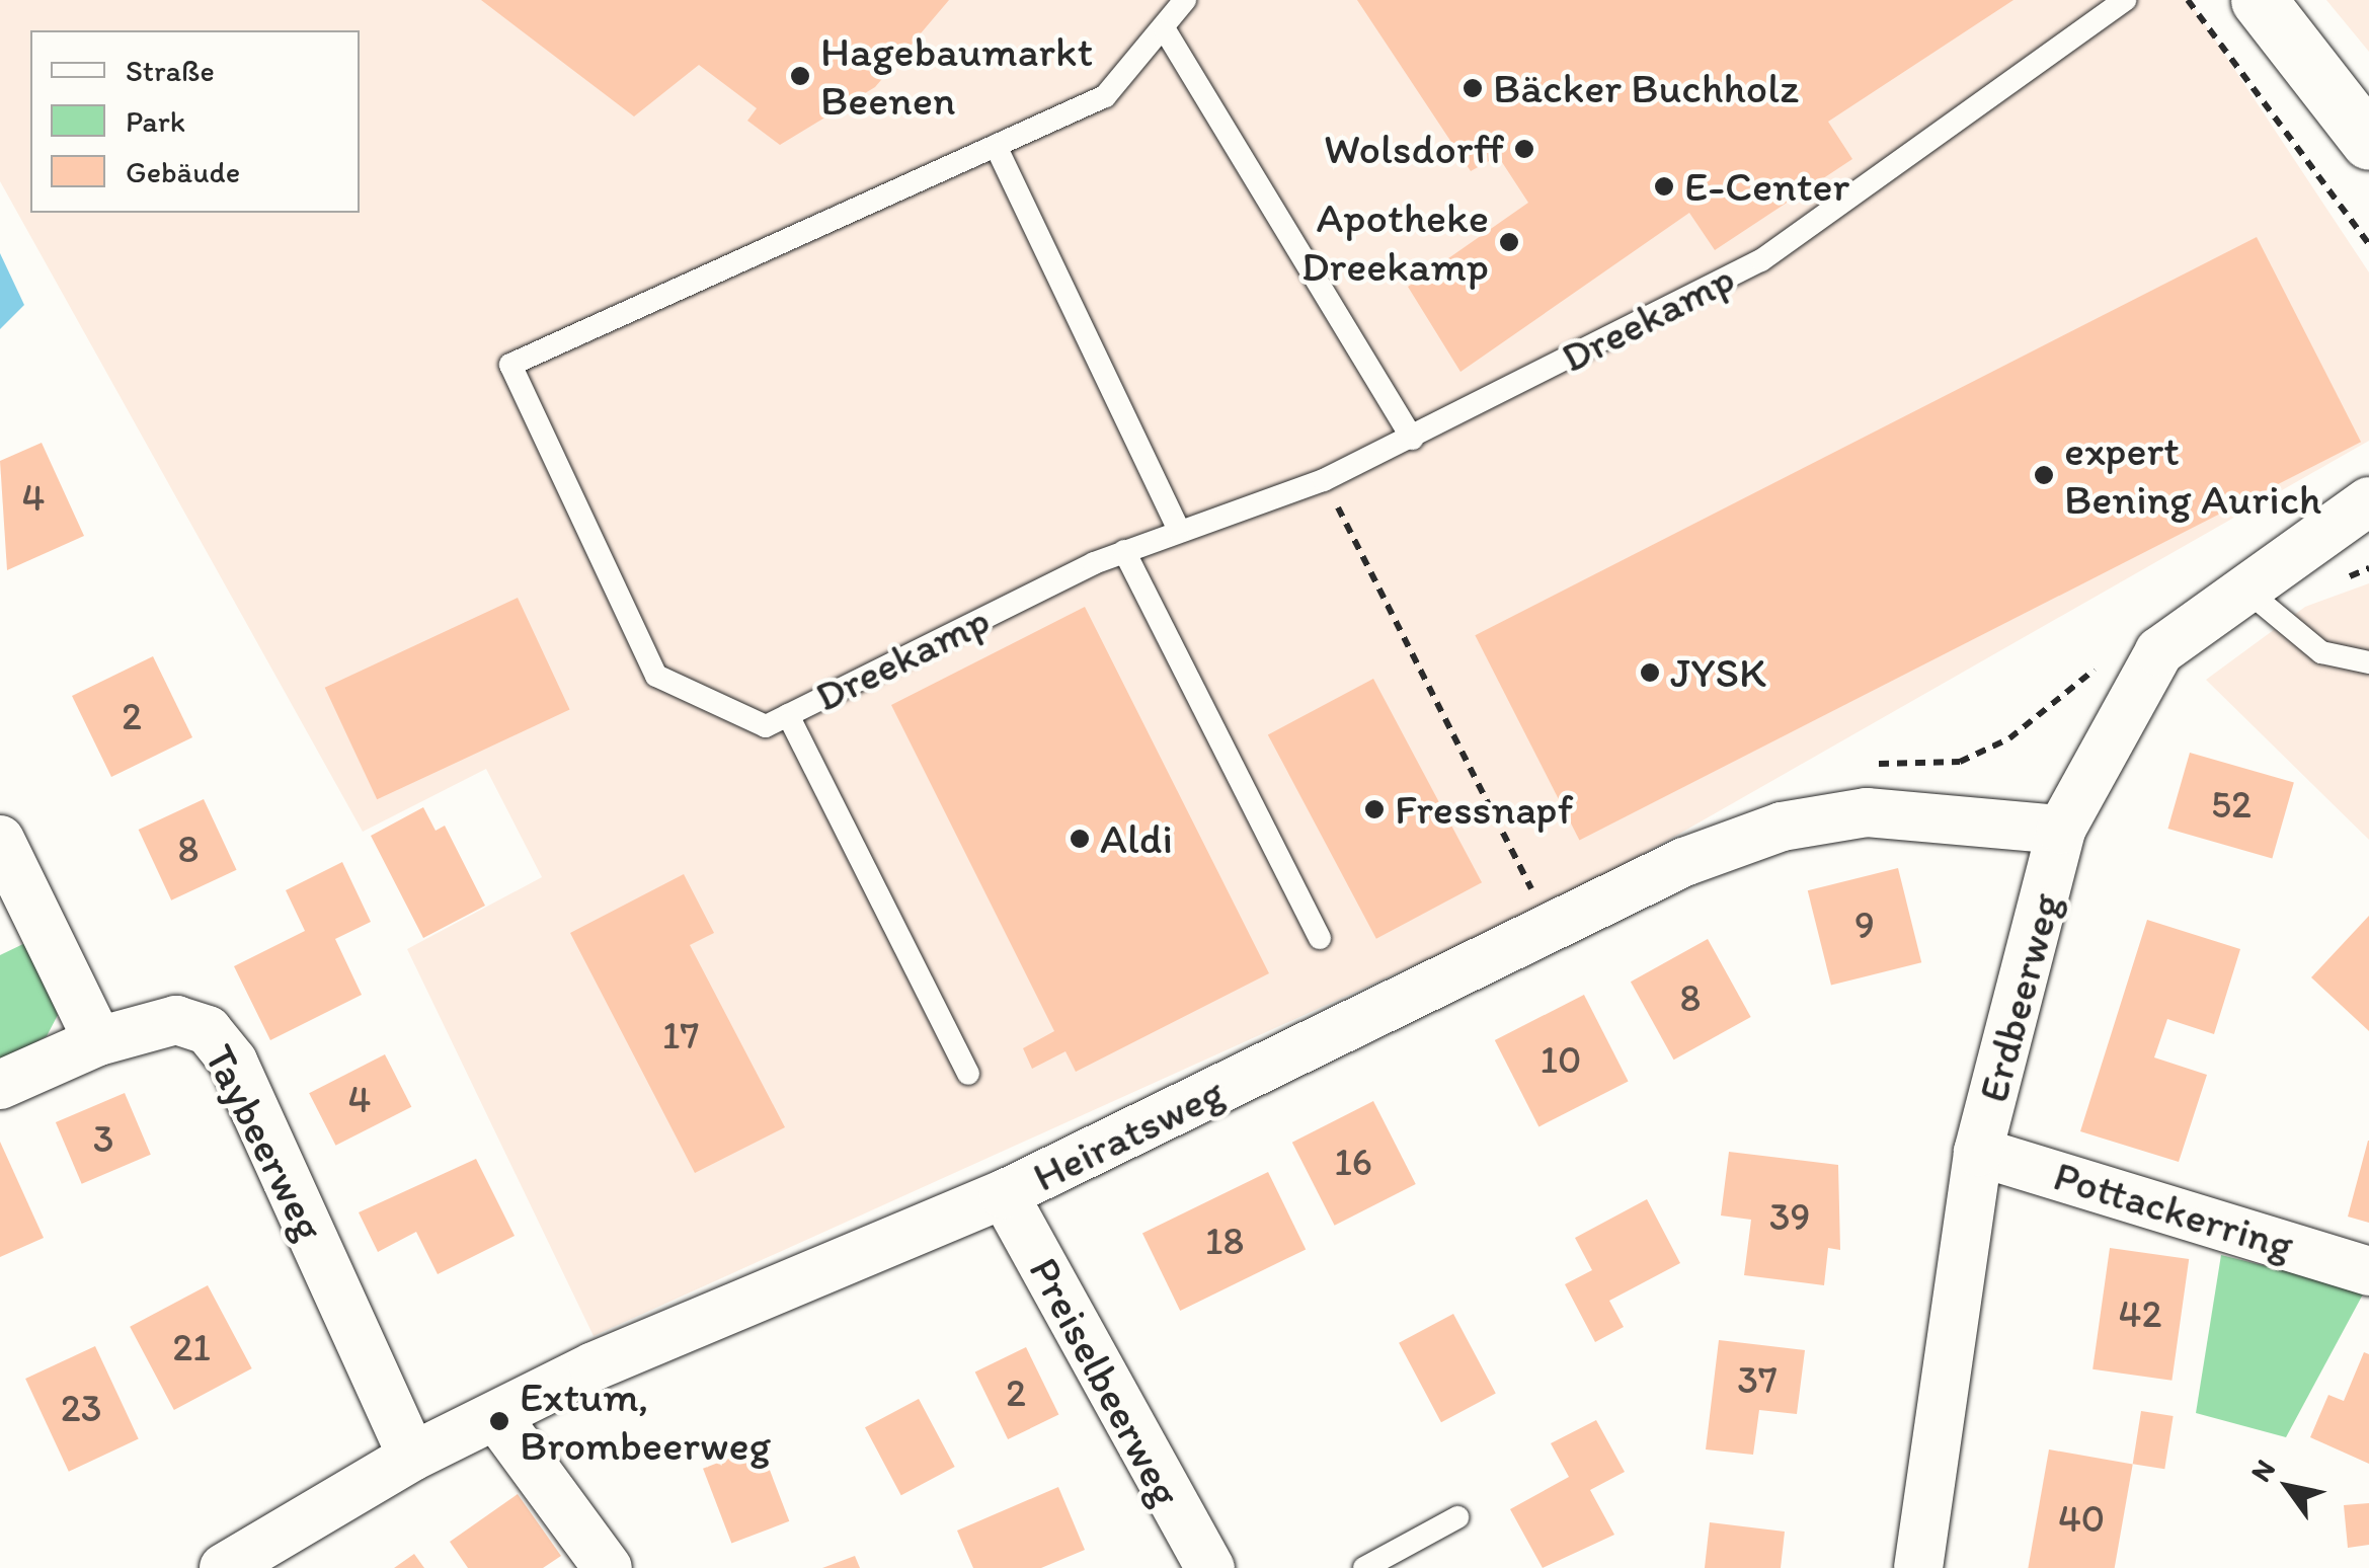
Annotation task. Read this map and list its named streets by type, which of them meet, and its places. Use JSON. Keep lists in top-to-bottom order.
{
  "streets": {
    "street": [
      "Erdbeerweg",
      "Heiratsweg",
      "Taybeerweg",
      "Pottackerring",
      "Preiselbeerweg"
    ],
    "lane": ["Dreekamp"]
  },
  "crossings": [
    ["Erdbeerweg", "Heiratsweg"],
    ["Erdbeerweg", "Pottackerring"],
    ["Heiratsweg", "Taybeerweg"],
    ["Heiratsweg", "Preiselbeerweg"]
  ],
  "places": [
    "Hagebaumarkt Beenen",
    "Bäcker Buchholz",
    "Wolsdorff",
    "E-Center",
    "Apotheke Dreekamp",
    "expert Bening Aurich",
    "JYSK",
    "Fressnapf",
    "Aldi",
    "Extum, Brombeerweg"
  ],
  "house_numbers": [
    "4",
    "2",
    "52",
    "8",
    "9",
    "8",
    "17",
    "10",
    "4",
    "3",
    "16",
    "39",
    "18",
    "42",
    "21",
    "37",
    "2",
    "23",
    "40"
  ],
  "legend": ["Straße", "Park", "Gebäude"],
  "north": "top left"
}
